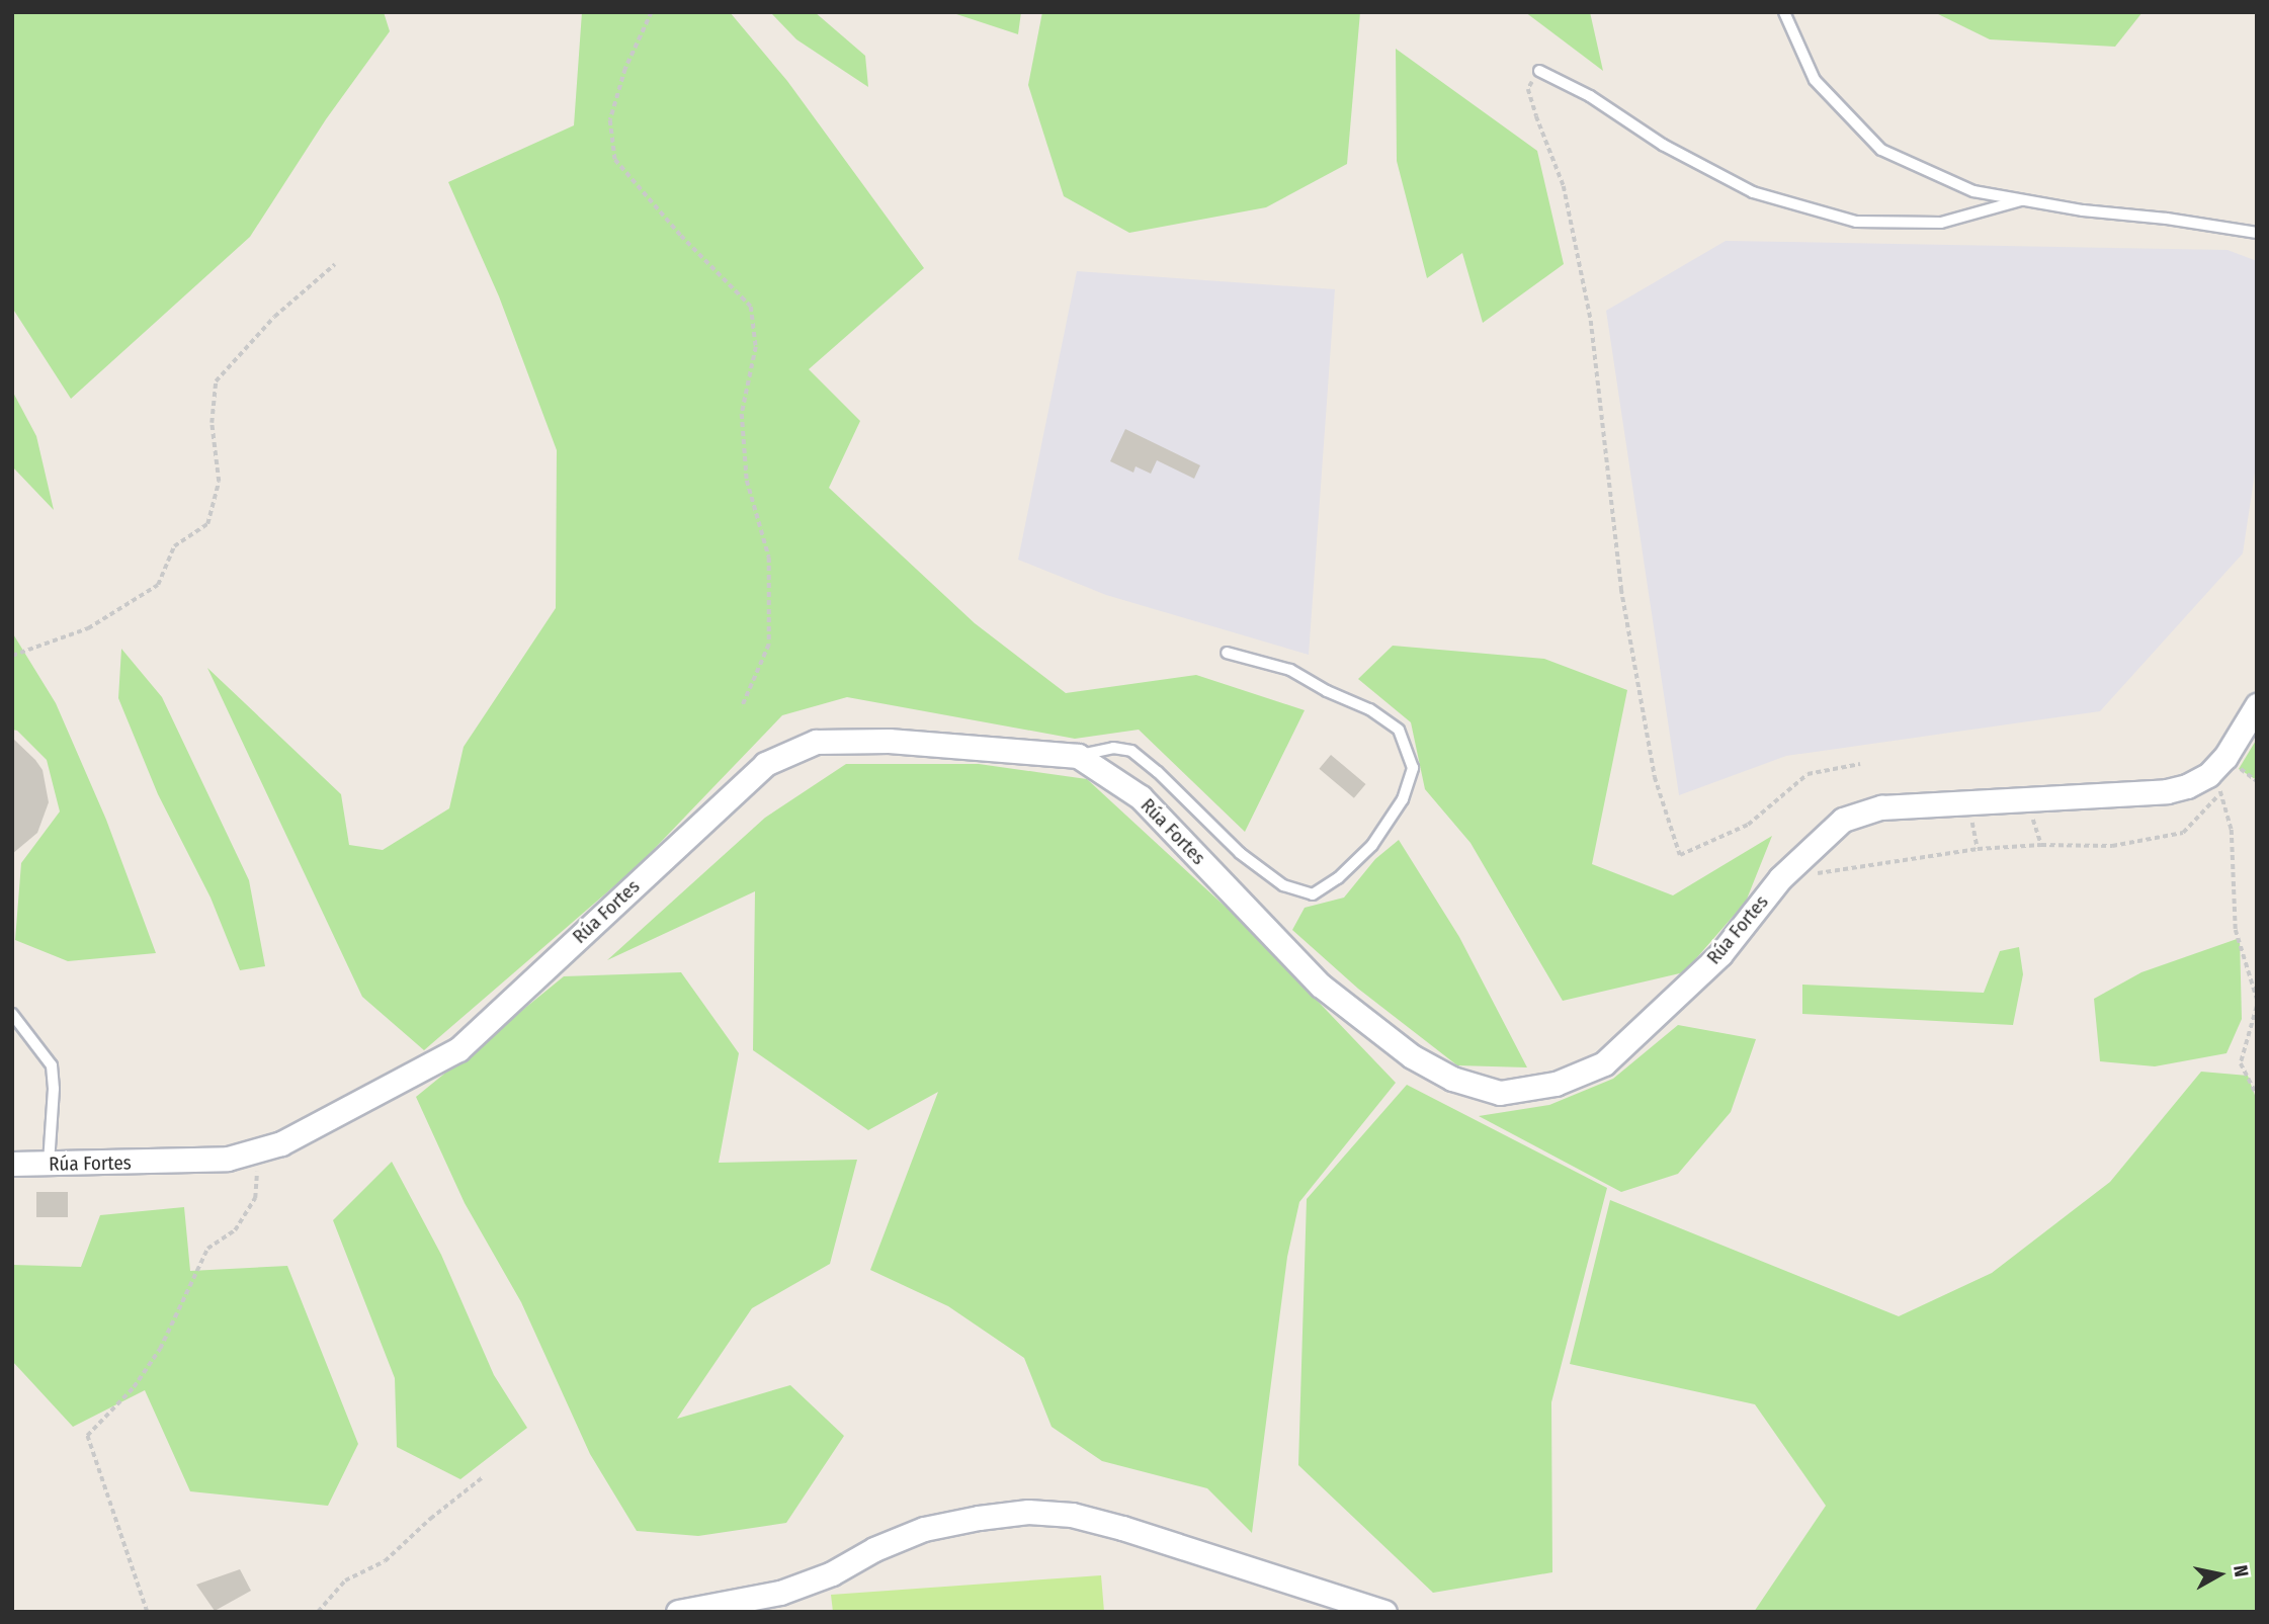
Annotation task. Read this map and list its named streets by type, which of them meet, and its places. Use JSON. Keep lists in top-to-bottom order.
{
  "streets": {
    "street": ["Rúa Fortes"]
  },
  "north": "right"
}
